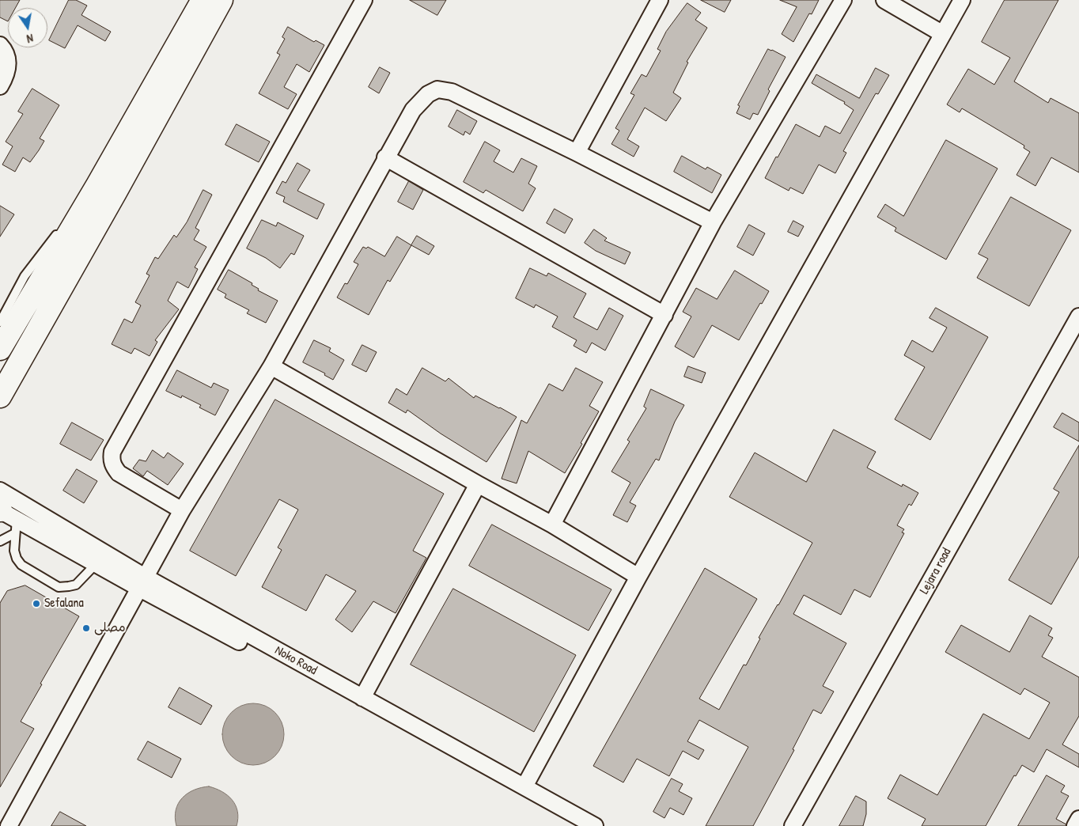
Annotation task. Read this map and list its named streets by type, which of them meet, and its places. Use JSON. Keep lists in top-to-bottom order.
{
  "streets": {
    "street": ["Lejara road", "Noko Road"]
  },
  "places": ["Sefalana", "مصلى"],
  "north": "bottom"
}
